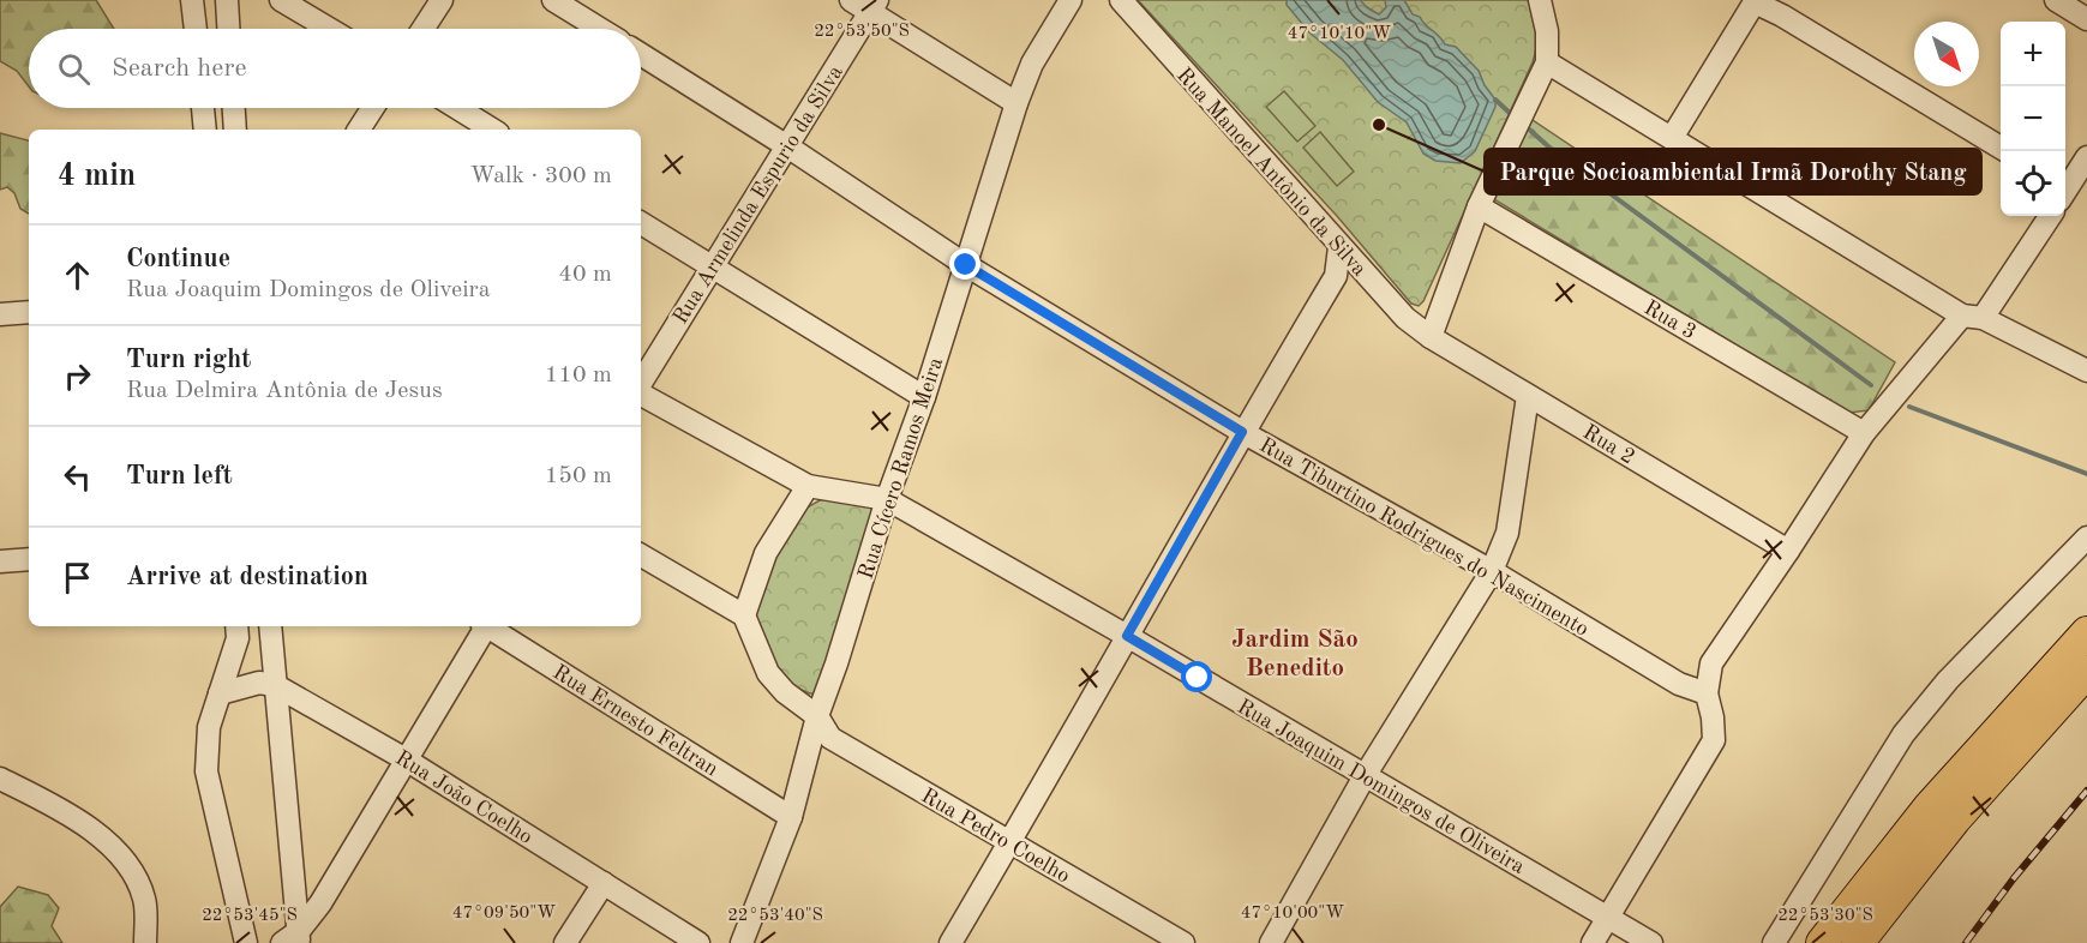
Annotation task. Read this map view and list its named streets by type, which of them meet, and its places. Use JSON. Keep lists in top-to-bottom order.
{
  "streets": {
    "street": [
      "Rua Manoel Antônio da Silva",
      "Rua Armelinda Espurio da Silva",
      "Rua 3",
      "Rua 2",
      "Rua Cícero Ramos Meira",
      "Rua Tiburtino Rodrigues do Nascimento",
      "Rua Ernesto Feltran",
      "Rua Joaquim Domingos de Oliveira",
      "Rua João Coelho",
      "Rua Pedro Coelho"
    ]
  },
  "crossings": [
    ["Rua Manoel Antônio da Silva", "Rua 2"],
    ["Rua Armelinda Espurio da Silva", "Rua Tiburtino Rodrigues do Nascimento"],
    ["Rua Cícero Ramos Meira", "Rua Tiburtino Rodrigues do Nascimento"],
    ["Rua Cícero Ramos Meira", "Rua Ernesto Feltran"],
    ["Rua Cícero Ramos Meira", "Rua Joaquim Domingos de Oliveira"],
    ["Rua Cícero Ramos Meira", "Rua Pedro Coelho"]
  ],
  "districts": ["Jardim São Benedito"],
  "places": ["Parque Socioambiental Irmã Dorothy Stang"],
  "north": "bottom right",
  "page": {
    "map_buttons": ["+", "−"],
    "search": "Search here",
    "heading": ["4 min", "Walk · 300 m"],
    "list": [
      ["Continue", "Rua Joaquim Domingos de Oliveira", "40 m"],
      ["Turn right", "Rua Delmira Antônia de Jesus", "110 m"],
      ["Turn left", "150 m"],
      "Arrive at destination"
    ]
  },
  "coordinates": [
    "22°53'50\"S",
    "47°10'10\"W",
    "47°09'50\"W",
    "47°10'00\"W",
    "22°53'45\"S",
    "22°53'40\"S",
    "22°53'30\"S"
  ]
}
